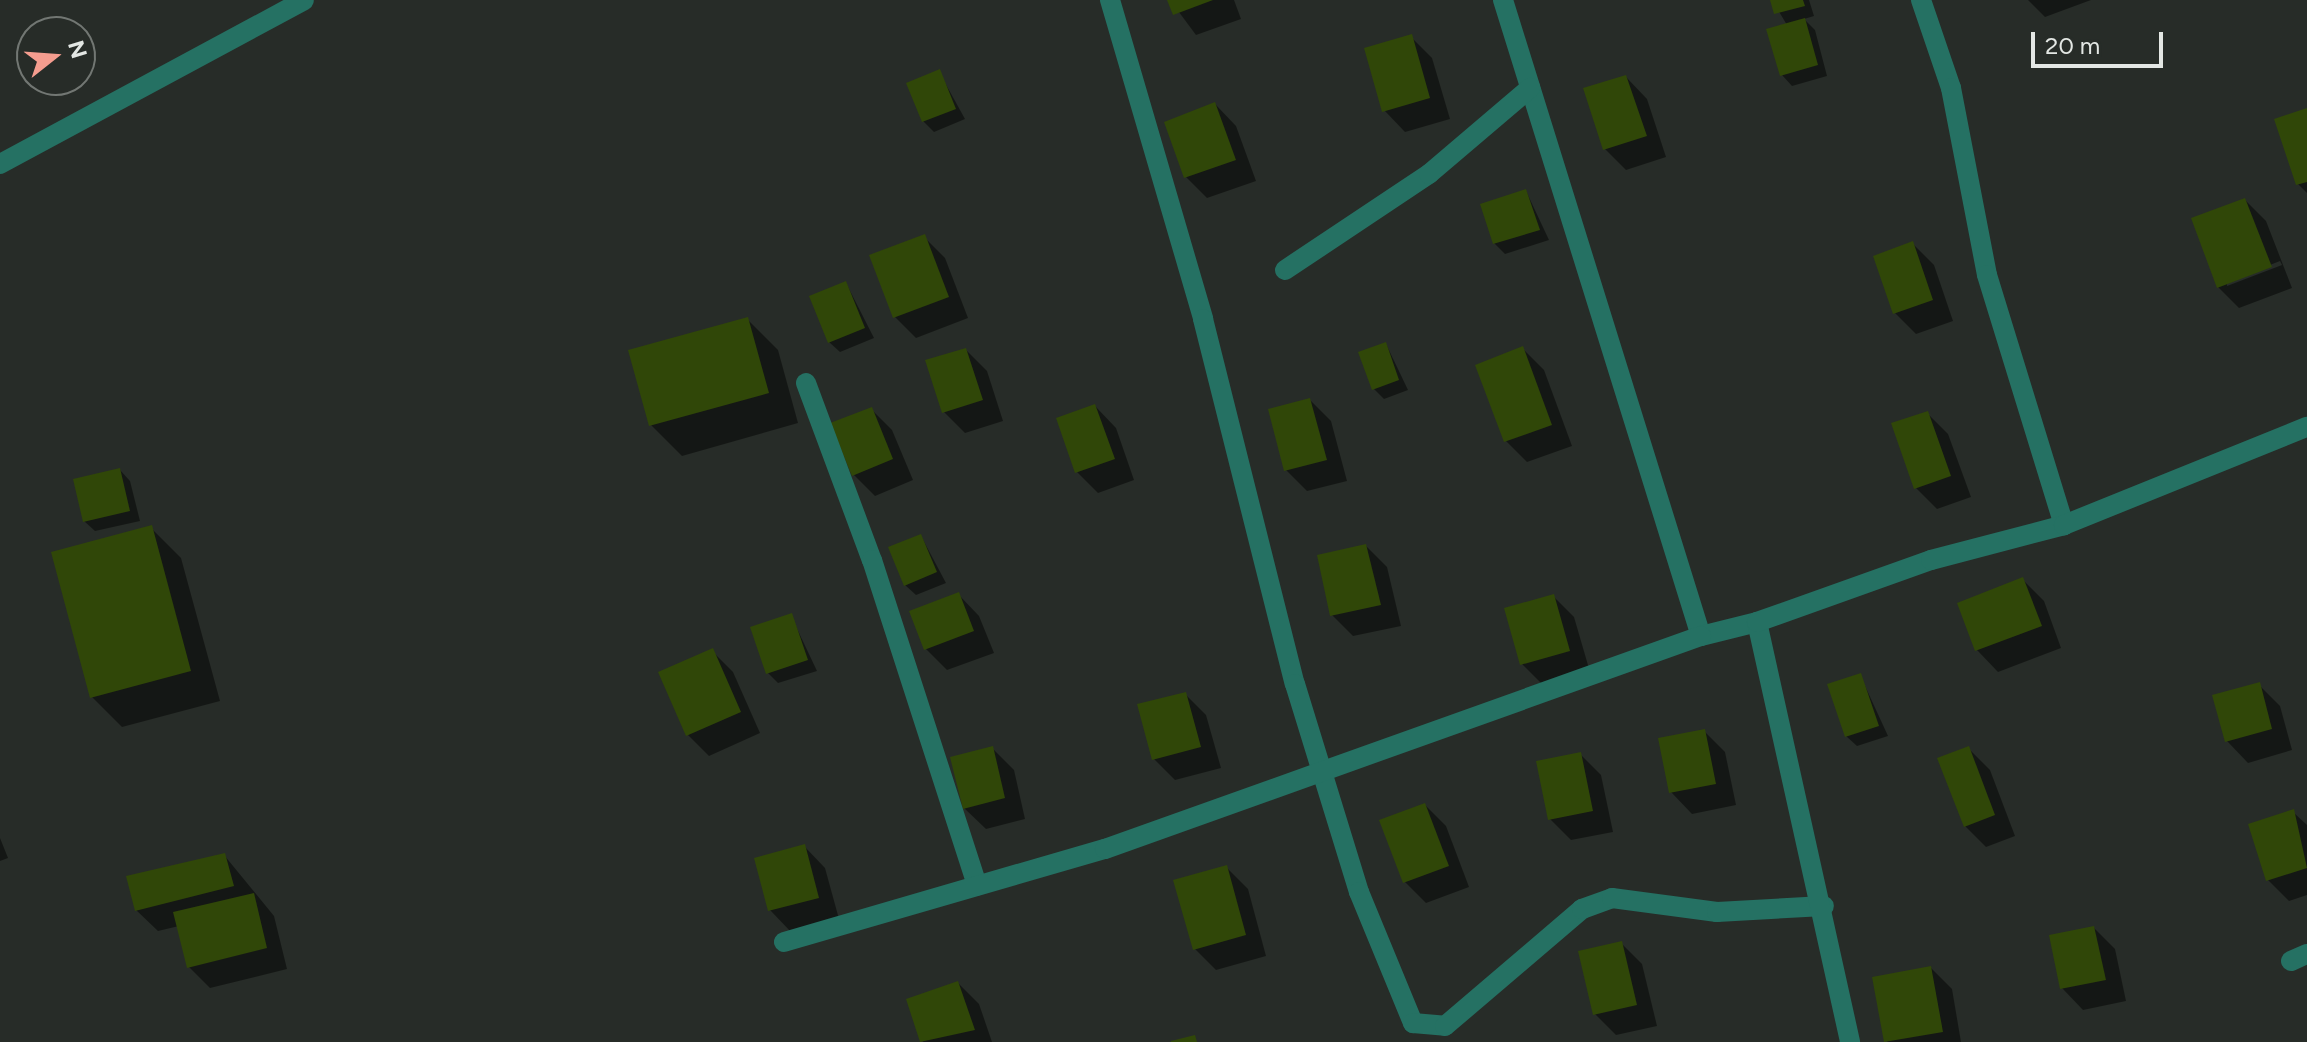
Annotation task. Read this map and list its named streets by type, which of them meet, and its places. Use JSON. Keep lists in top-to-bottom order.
{
  "scale_bar": "20 m",
  "north": "right"
}
